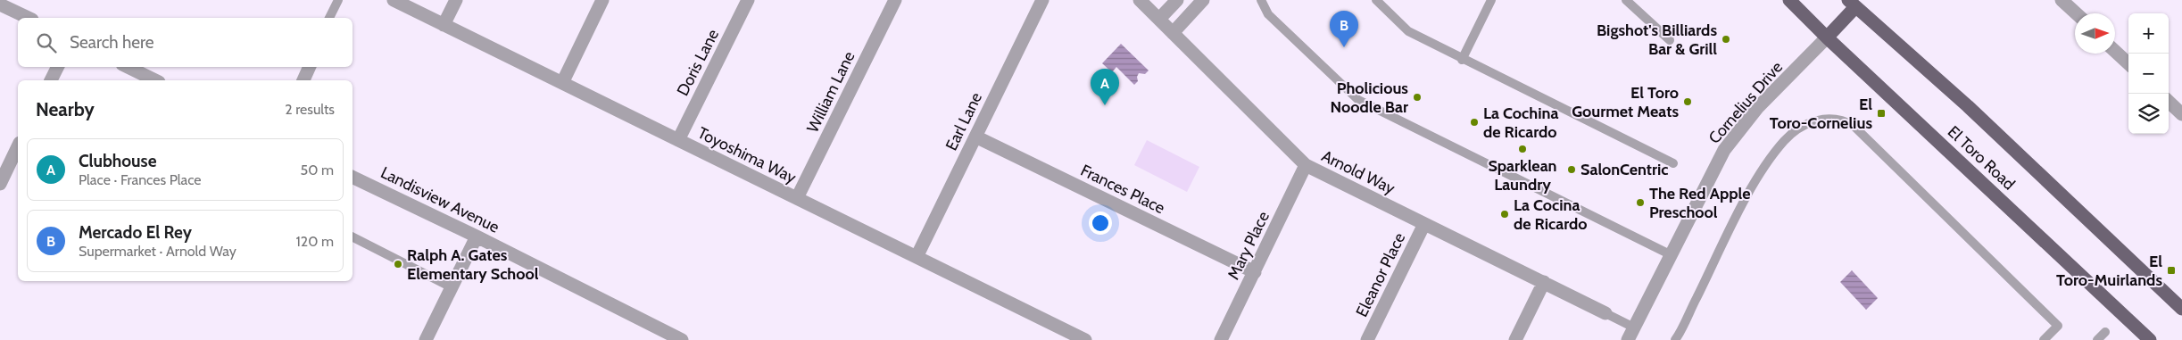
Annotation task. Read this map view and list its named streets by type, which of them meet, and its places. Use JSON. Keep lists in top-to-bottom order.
{
  "streets": {
    "main road": ["El Toro Road"],
    "street": [
      "Doris Lane",
      "William Lane",
      "Cornelius Drive",
      "Earl Lane",
      "Toyoshima Way",
      "Arnold Way",
      "Frances Place",
      "Landisview Avenue",
      "Mary Place",
      "Eleanor Place"
    ]
  },
  "crossings": [
    ["Doris Lane", "Toyoshima Way"],
    ["William Lane", "Toyoshima Way"],
    ["Cornelius Drive", "El Toro Road"],
    ["Earl Lane", "Toyoshima Way"],
    ["Earl Lane", "Frances Place"],
    ["Arnold Way", "Mary Place"],
    ["Arnold Way", "Eleanor Place"],
    ["Frances Place", "Mary Place"]
  ],
  "places": {
    "other": [
      "Bigshot's Billiards Bar & Grill",
      "Pholicious Noodle Bar",
      "El Toro Gourmet Meats",
      "La Cochina de Ricardo",
      "Sparklean Laundry",
      "SalonCentric",
      "The Red Apple Preschool",
      "La Cocina de Ricardo",
      "Ralph A. Gates Elementary School"
    ],
    "transit": ["El Toro-Cornelius", "El Toro-Muirlands"]
  },
  "north": "right",
  "page": {
    "pins": ["B", "A"],
    "map_buttons": ["+", "−"],
    "search": "Search here",
    "heading": ["Nearby", "2 results"],
    "list": [
      {
        "mark": "A",
        "name": "Clubhouse",
        "note": "Place · Frances Place",
        "value": "50 m"
      },
      {
        "mark": "B",
        "name": "Mercado El Rey",
        "note": "Supermarket · Arnold Way",
        "value": "120 m"
      }
    ]
  }
}
